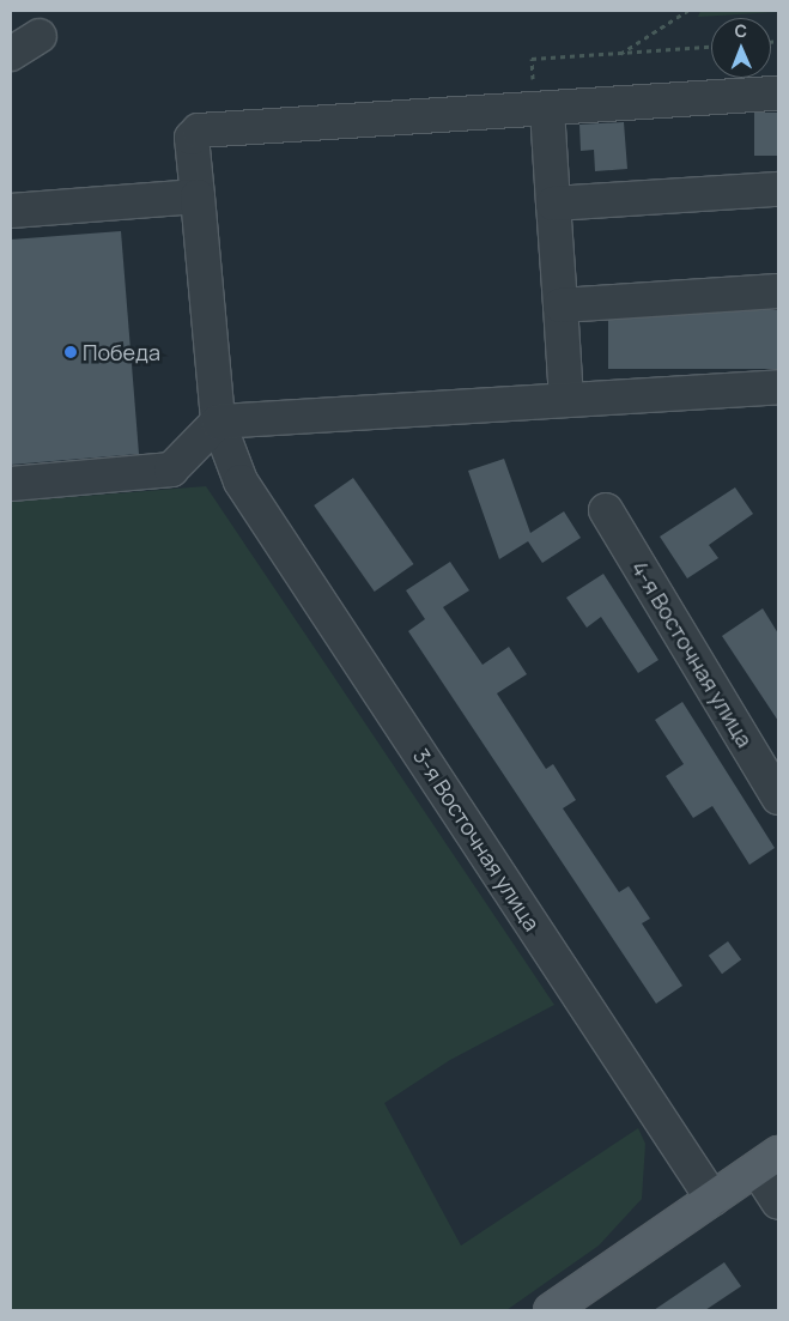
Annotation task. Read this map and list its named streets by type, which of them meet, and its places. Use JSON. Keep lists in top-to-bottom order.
{
  "streets": {
    "street": ["4-я Восточная улица", "3-я Восточная улица"]
  },
  "places": ["Победа"],
  "north": "top"
}
